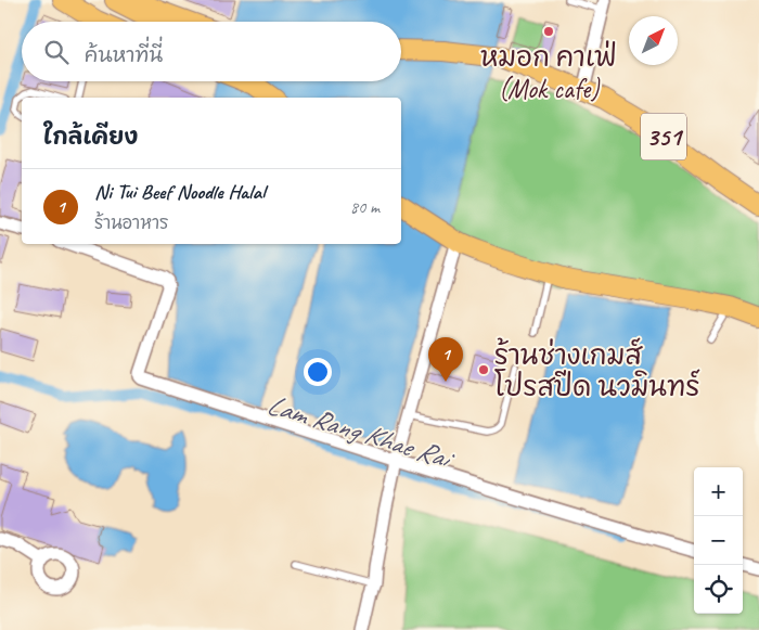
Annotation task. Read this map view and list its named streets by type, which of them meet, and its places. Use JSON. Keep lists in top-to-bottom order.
{
  "streets": {
    "main road": ["351"]
  },
  "water": ["Lam Rang Khae Rai"],
  "places": ["หมอก คาเฟ่ (Mok cafe)", "ร้านช่างเกมส์ โปรสปีด นวมินทร์"],
  "north": "top right",
  "page": {
    "search": "ค้นหาที่นี่",
    "heading": "ใกล้เคียง",
    "list": [
      {
        "mark": "1",
        "name": "Ni Tui Beef Noodle Halal",
        "note": "ร้านอาหาร",
        "value": "80 m"
      }
    ],
    "pins": "1",
    "map_buttons": ["+", "−"]
  }
}
